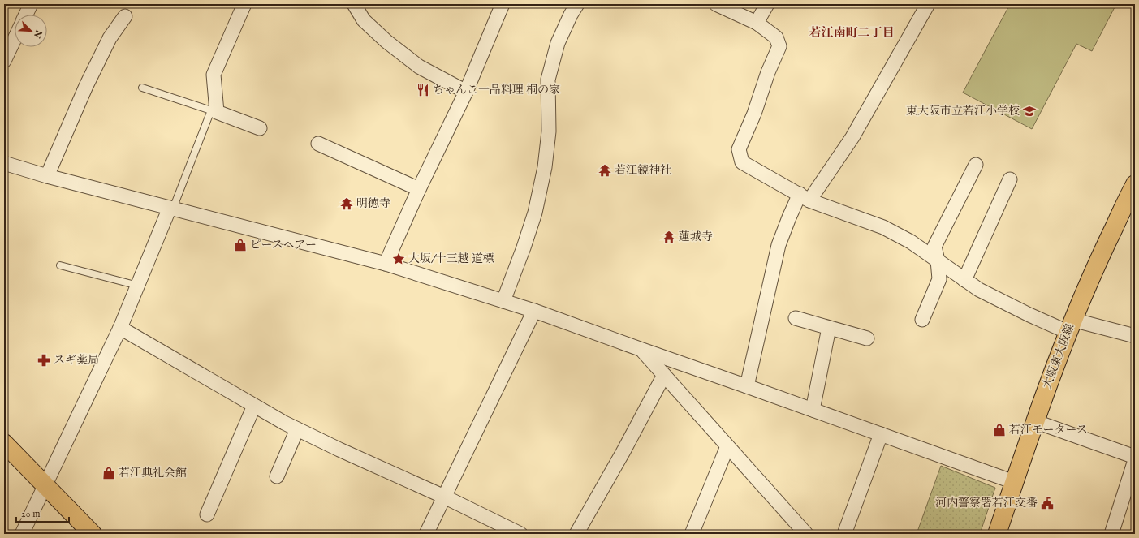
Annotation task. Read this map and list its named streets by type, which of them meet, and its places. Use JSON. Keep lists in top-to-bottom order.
{
  "streets": {
    "main road": ["大阪東大阪線"]
  },
  "districts": ["若江南町二丁目"],
  "places": {
    "restaurant": ["ちゃんこ一品料理 桐の家"],
    "school or university": ["東大阪市立若江小学校"],
    "temple": ["若江鏡神社", "明徳寺", "蓮城寺"],
    "shop": ["ピースヘアー", "若江モータース", "若江典礼会館"],
    "place": ["大坂/十三越 道標"],
    "pharmacy": ["スギ薬局"],
    "public building": ["河内警察署若江交番"]
  },
  "scale_bar": "20 m",
  "north": "bottom right"
}
